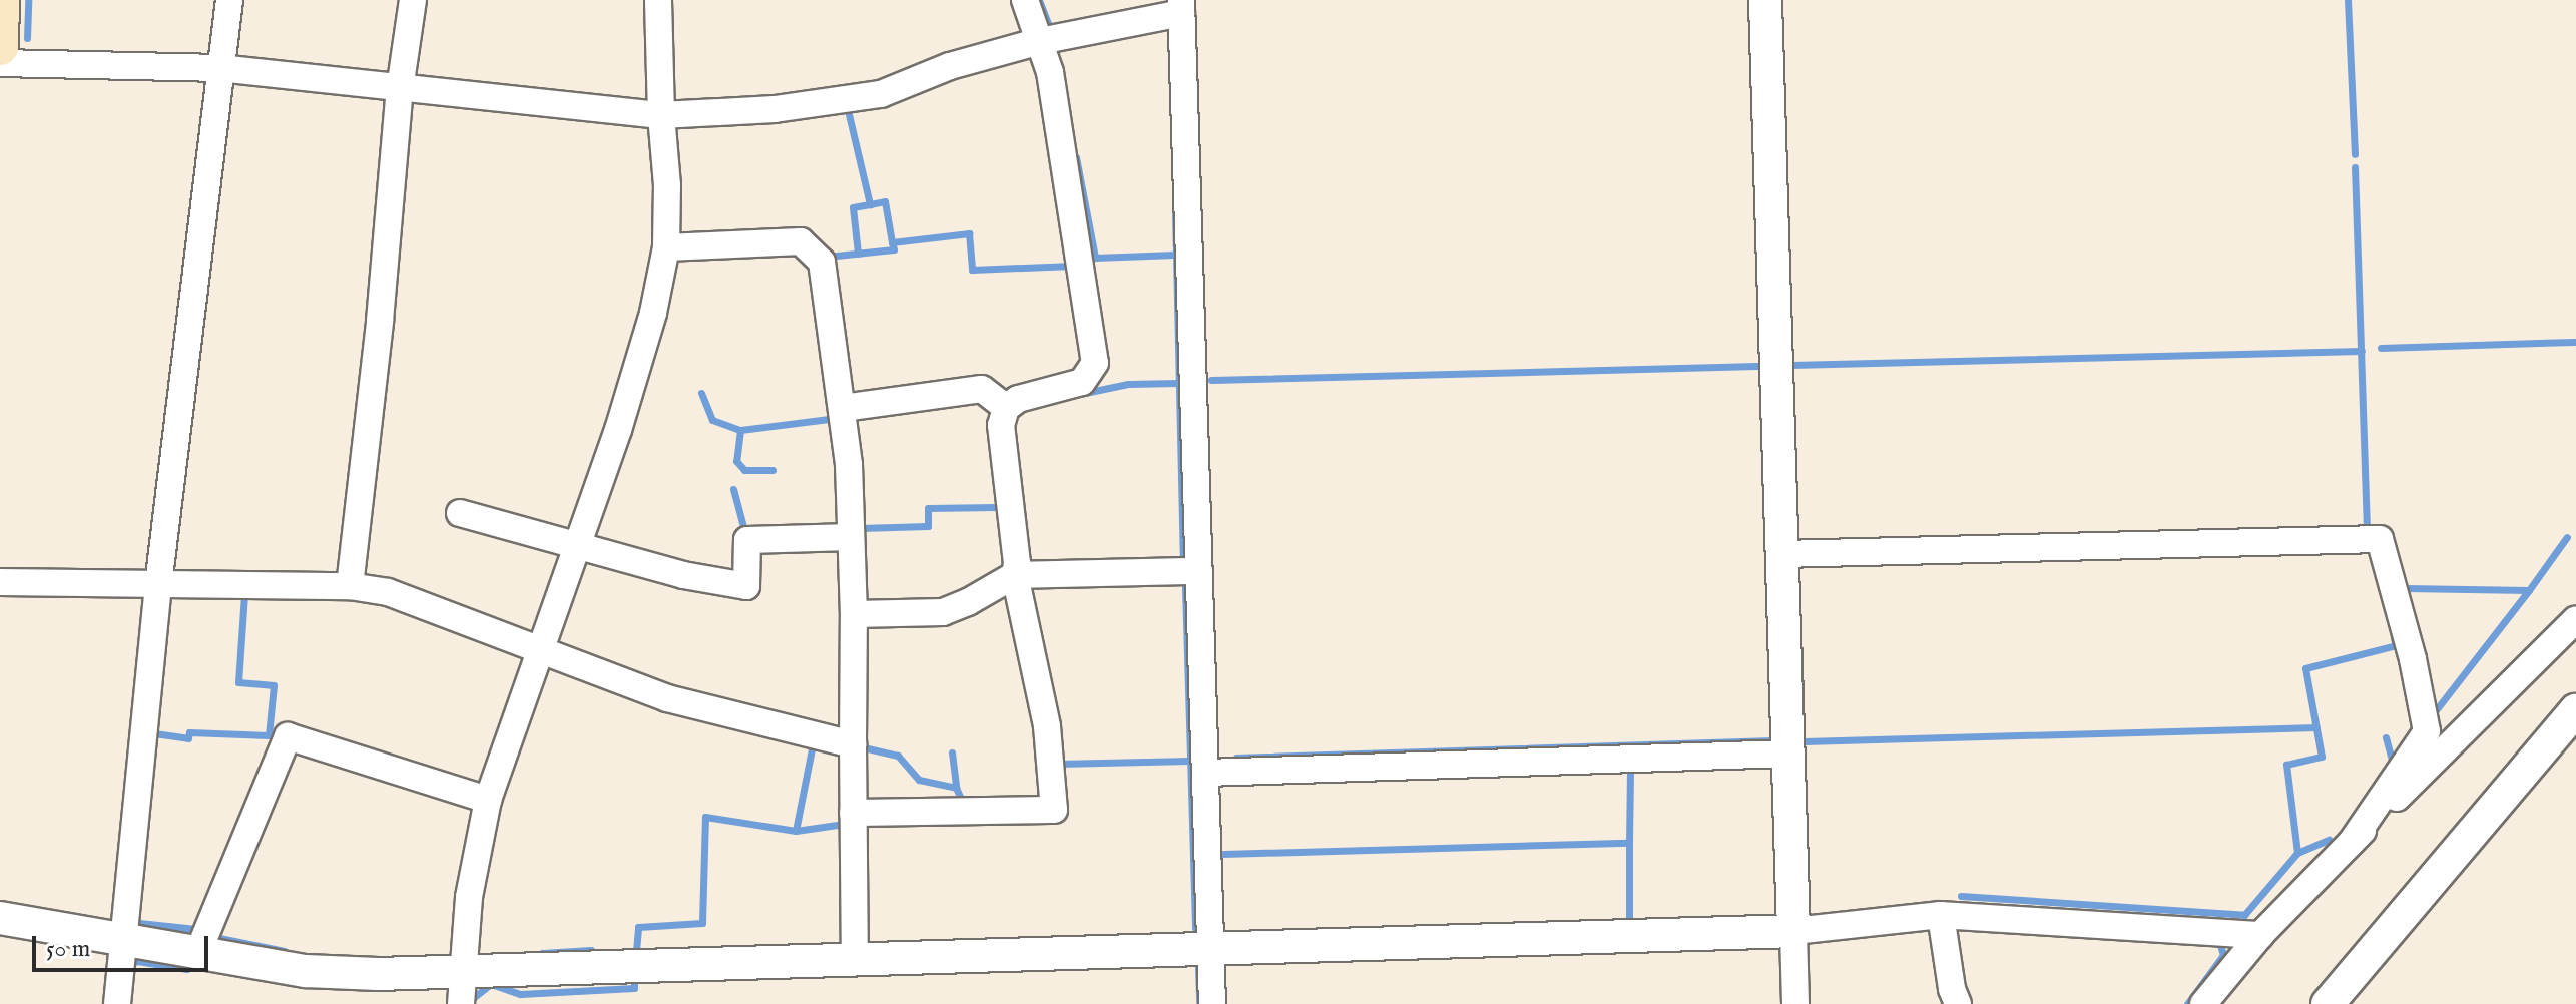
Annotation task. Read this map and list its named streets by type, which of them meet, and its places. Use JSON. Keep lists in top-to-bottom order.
{
  "scale_bar": "50 m"
}
